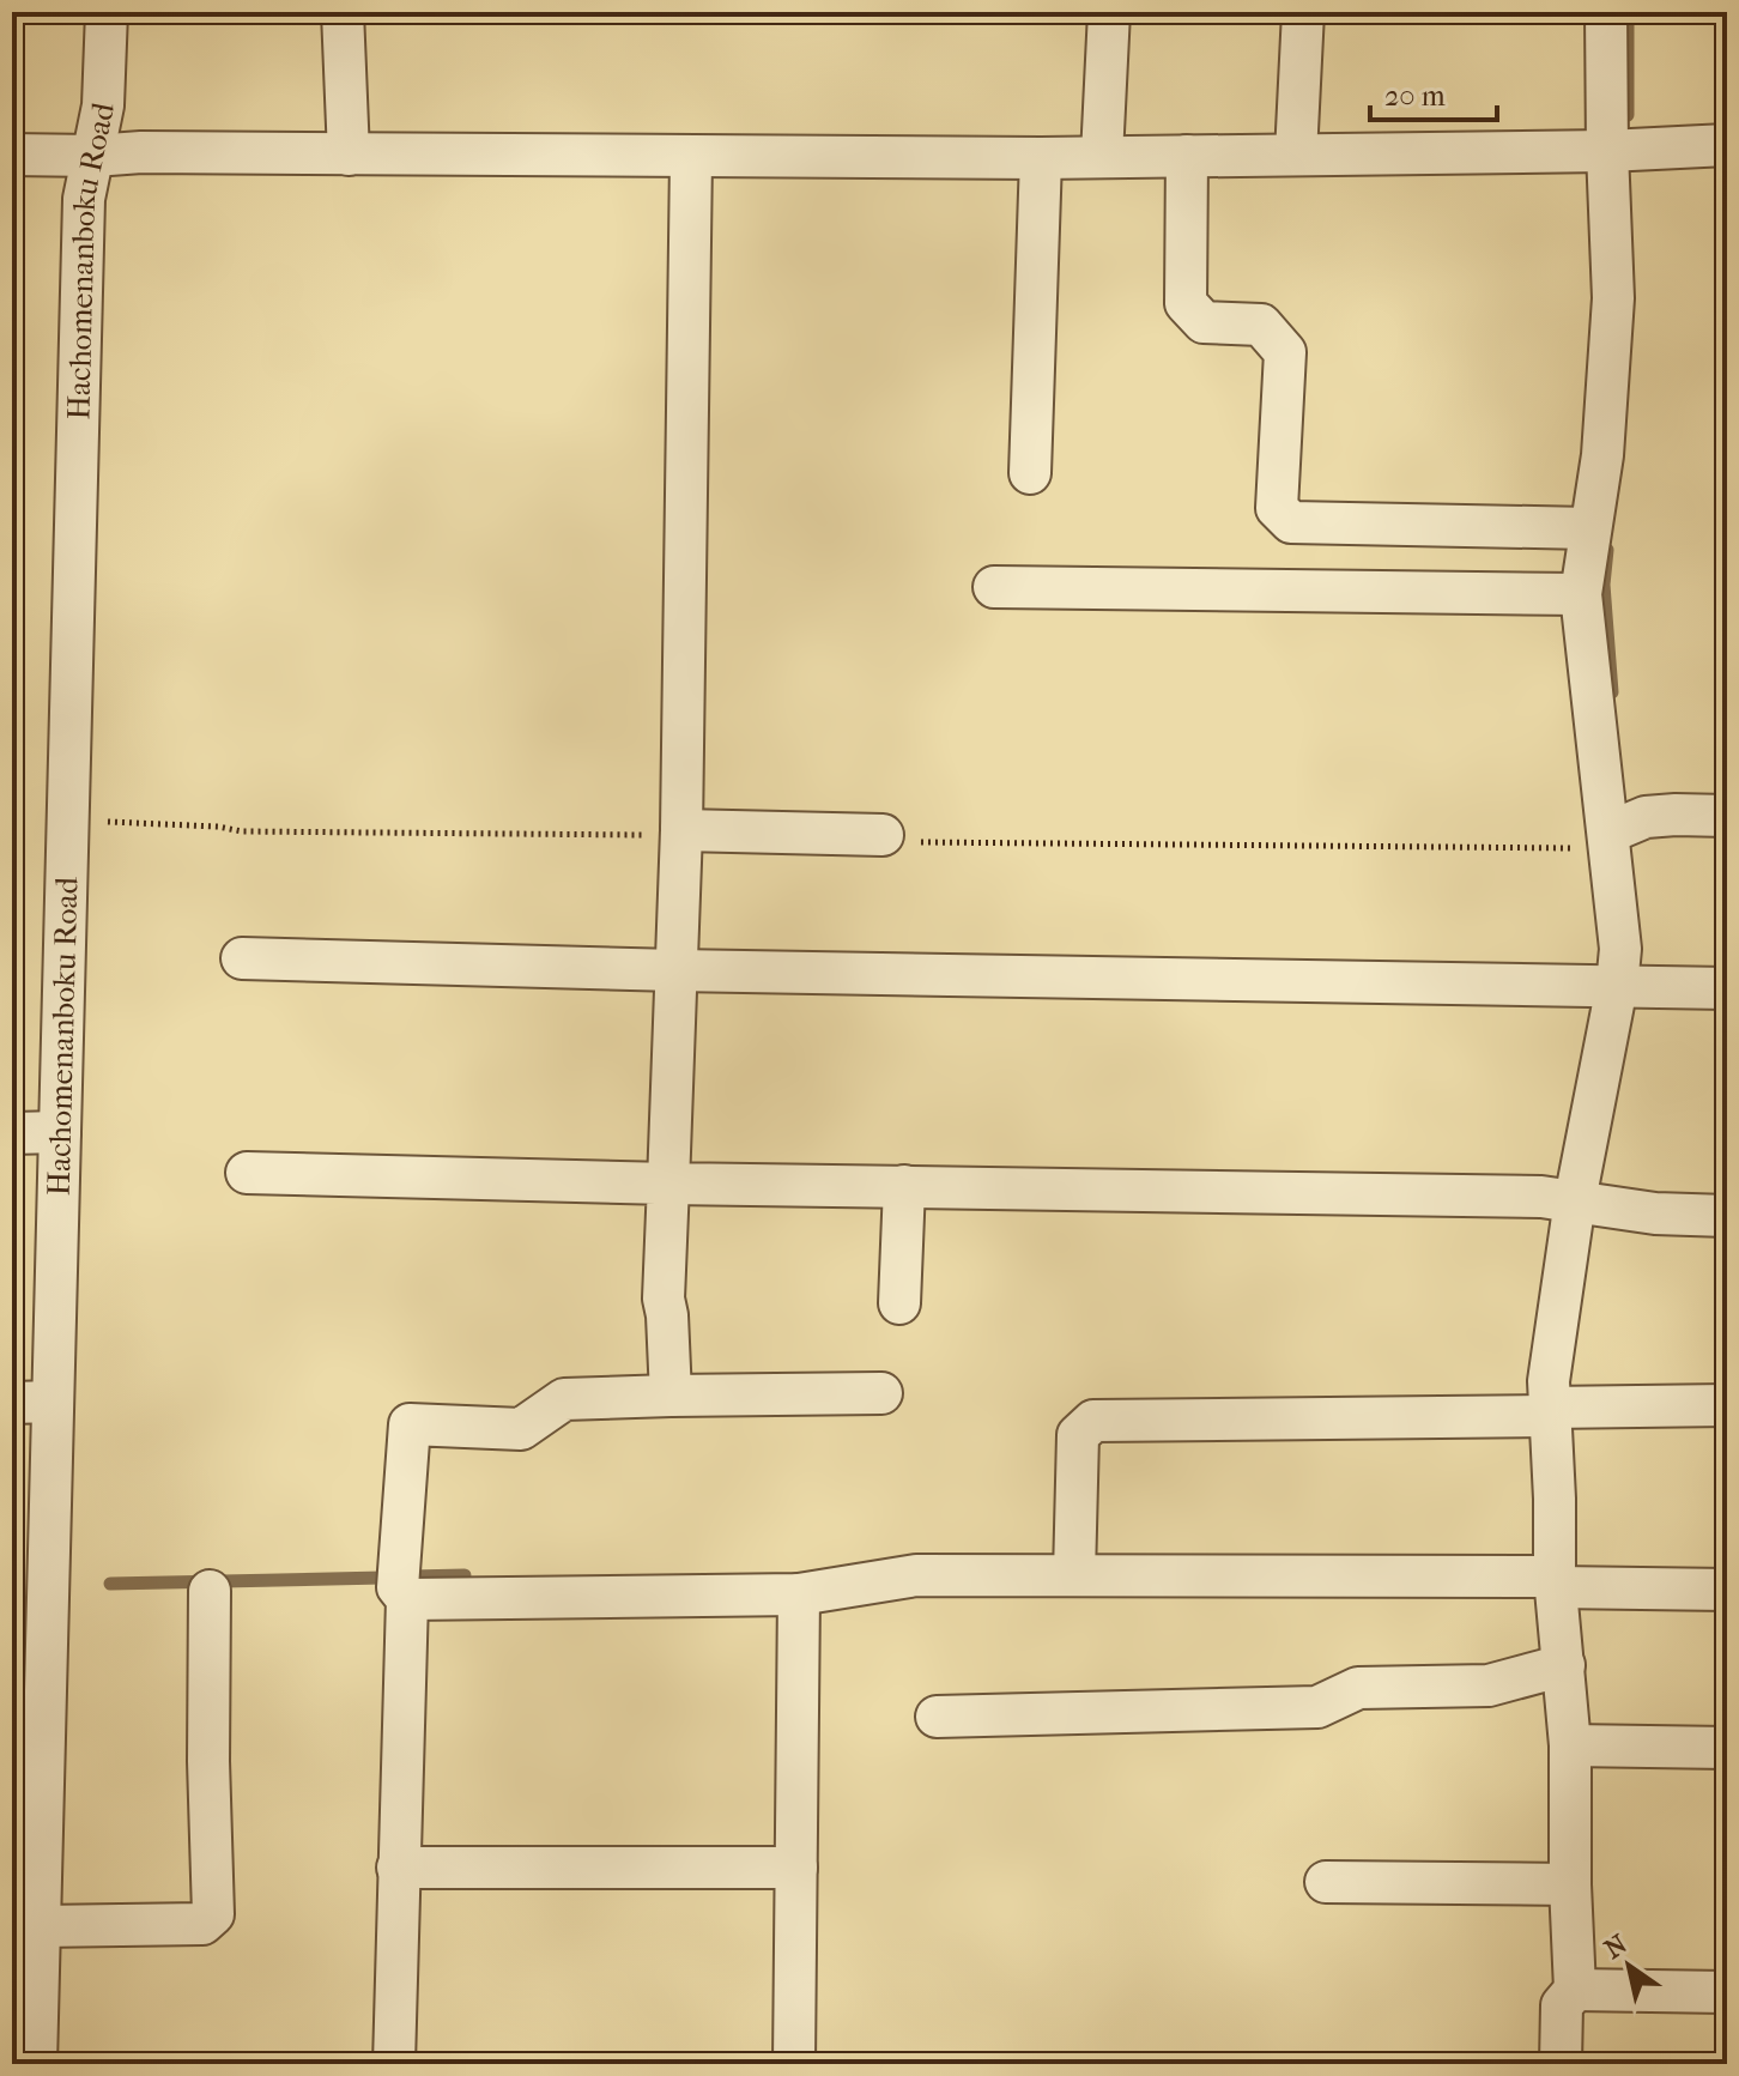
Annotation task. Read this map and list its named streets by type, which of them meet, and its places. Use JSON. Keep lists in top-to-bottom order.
{
  "streets": {
    "street": ["Hachomenanboku Road"]
  },
  "scale_bar": "20 m",
  "north": "top left"
}
